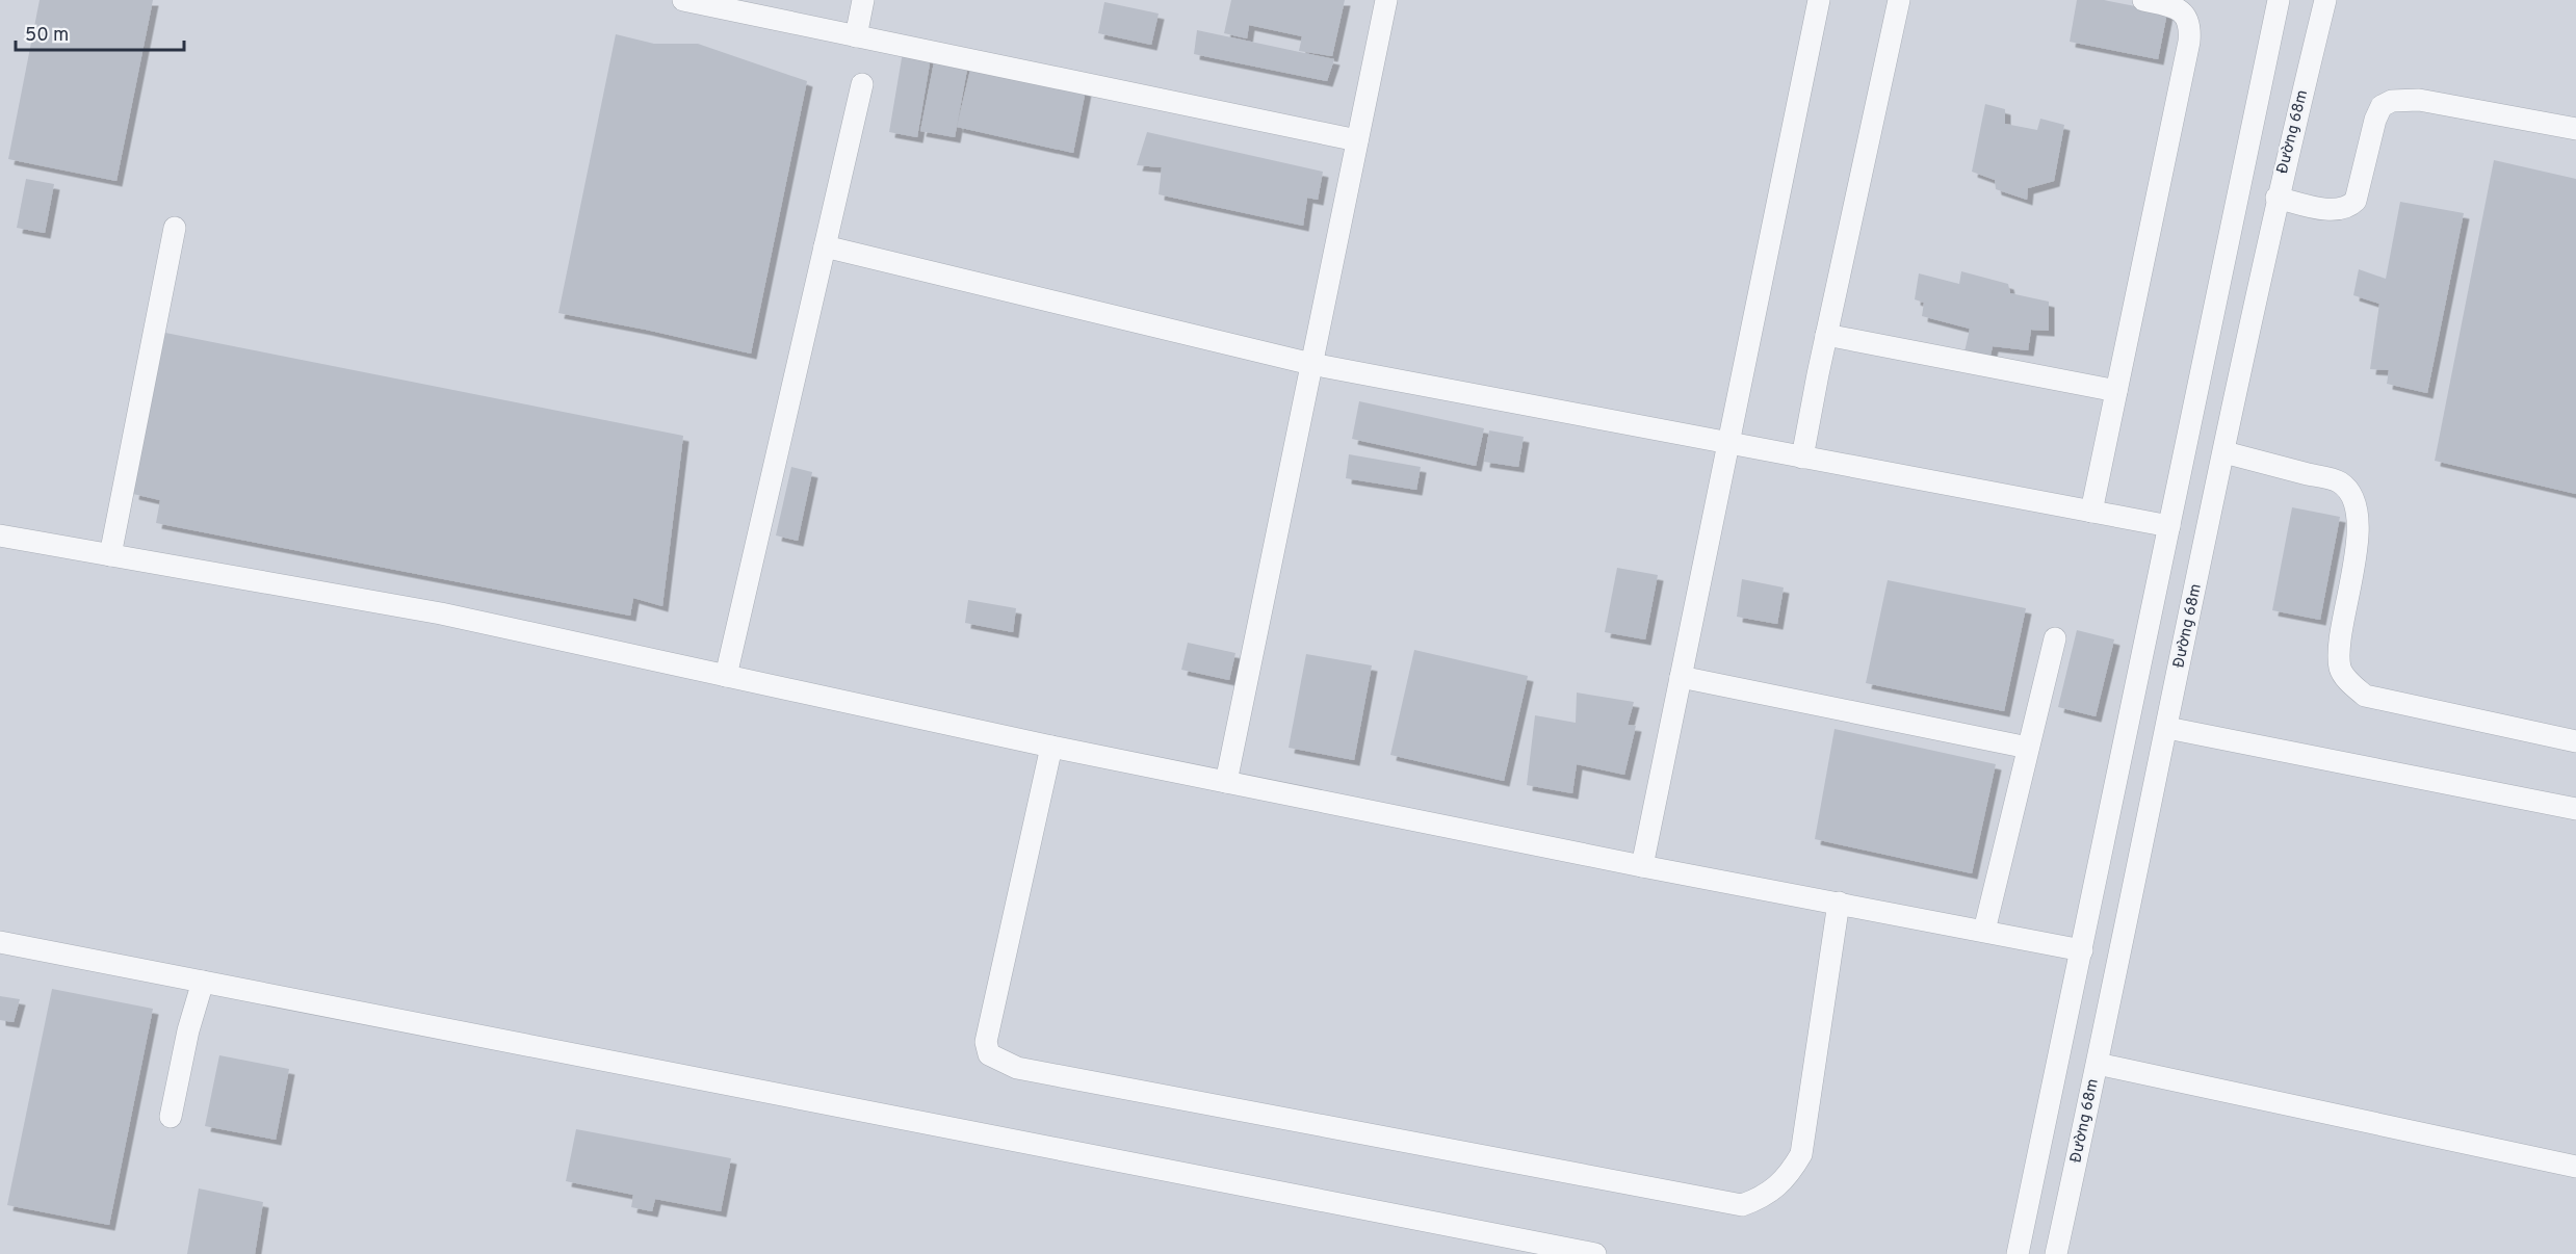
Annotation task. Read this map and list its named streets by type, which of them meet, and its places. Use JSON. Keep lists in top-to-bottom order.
{
  "streets": {
    "street": ["Đường 68m"]
  },
  "scale_bar": "50 m"
}
